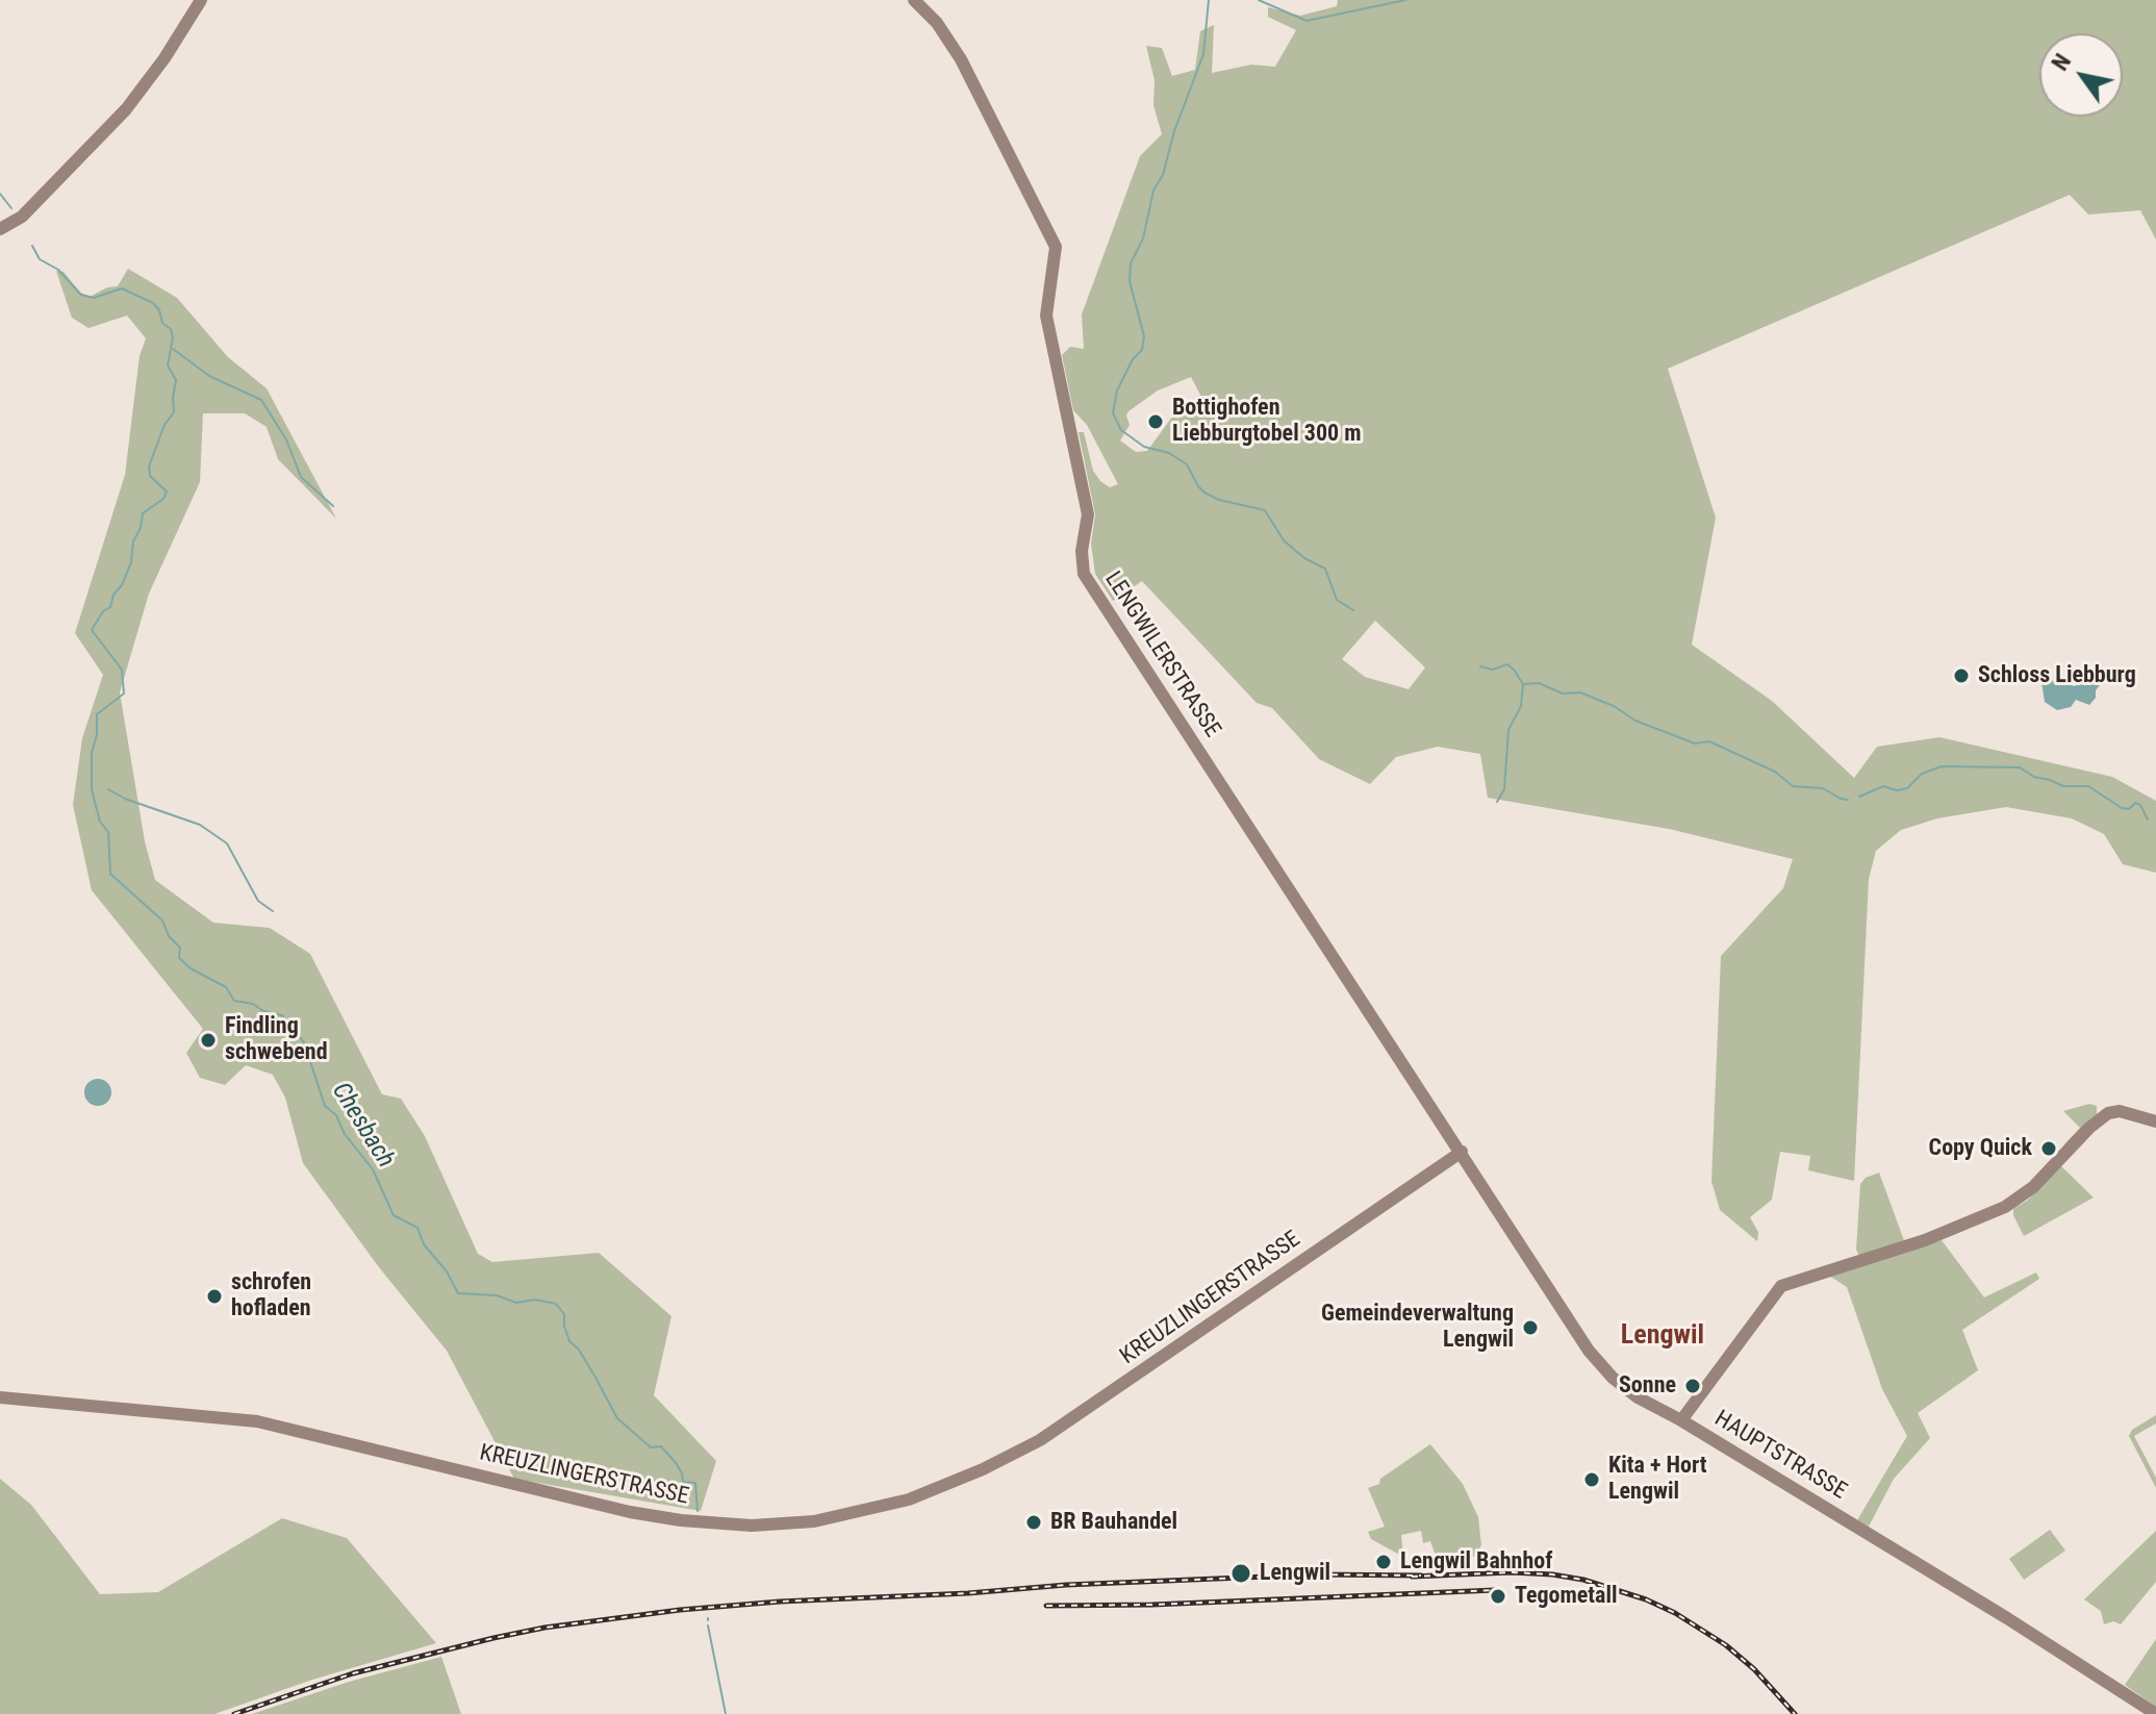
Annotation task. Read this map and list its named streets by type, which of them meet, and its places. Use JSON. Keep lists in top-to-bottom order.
{
  "streets": {
    "street": ["LENGWILERSTRASSE", "KREUZLINGERSTRASSE", "HAUPTSTRASSE"]
  },
  "crossings": [
    ["LENGWILERSTRASSE", "KREUZLINGERSTRASSE"],
    ["LENGWILERSTRASSE", "HAUPTSTRASSE"],
    ["KREUZLINGERSTRASSE", "HAUPTSTRASSE"]
  ],
  "districts": ["Lengwil"],
  "water": ["Chesbach"],
  "places": [
    "Bottighofen Liebburgtobel 300 m",
    "Schloss Liebburg",
    "Findling schwebend",
    "Copy Quick",
    "schrofen hofladen",
    "Gemeindeverwaltung Lengwil",
    "Sonne",
    "Kita + Hort Lengwil",
    "BR Bauhandel",
    "Lengwil Bahnhof",
    "Lengwil",
    "Tegometall"
  ],
  "north": "top left"
}
